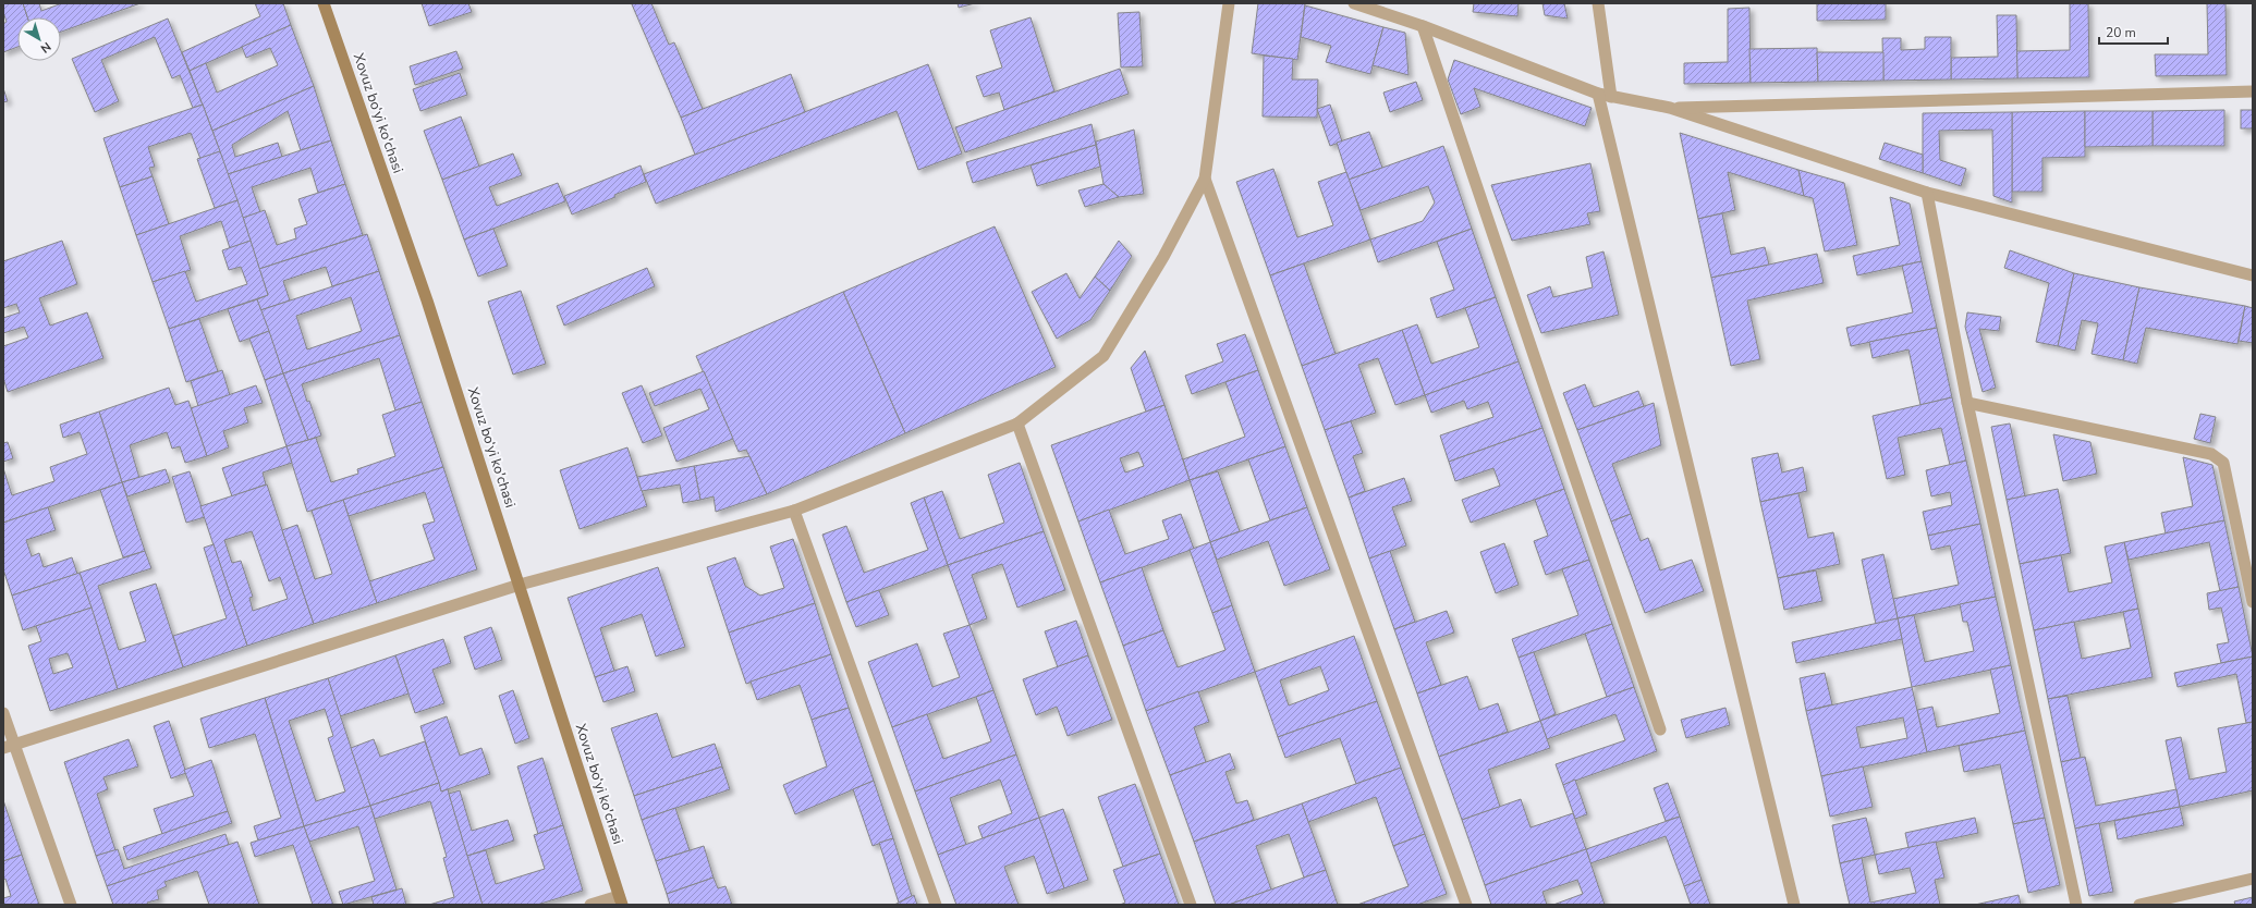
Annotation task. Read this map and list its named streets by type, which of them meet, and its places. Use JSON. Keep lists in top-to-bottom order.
{
  "streets": {
    "main road": ["Xovuz bo‘yi ko'chasi"]
  },
  "scale_bar": "20 m",
  "north": "bottom right"
}
